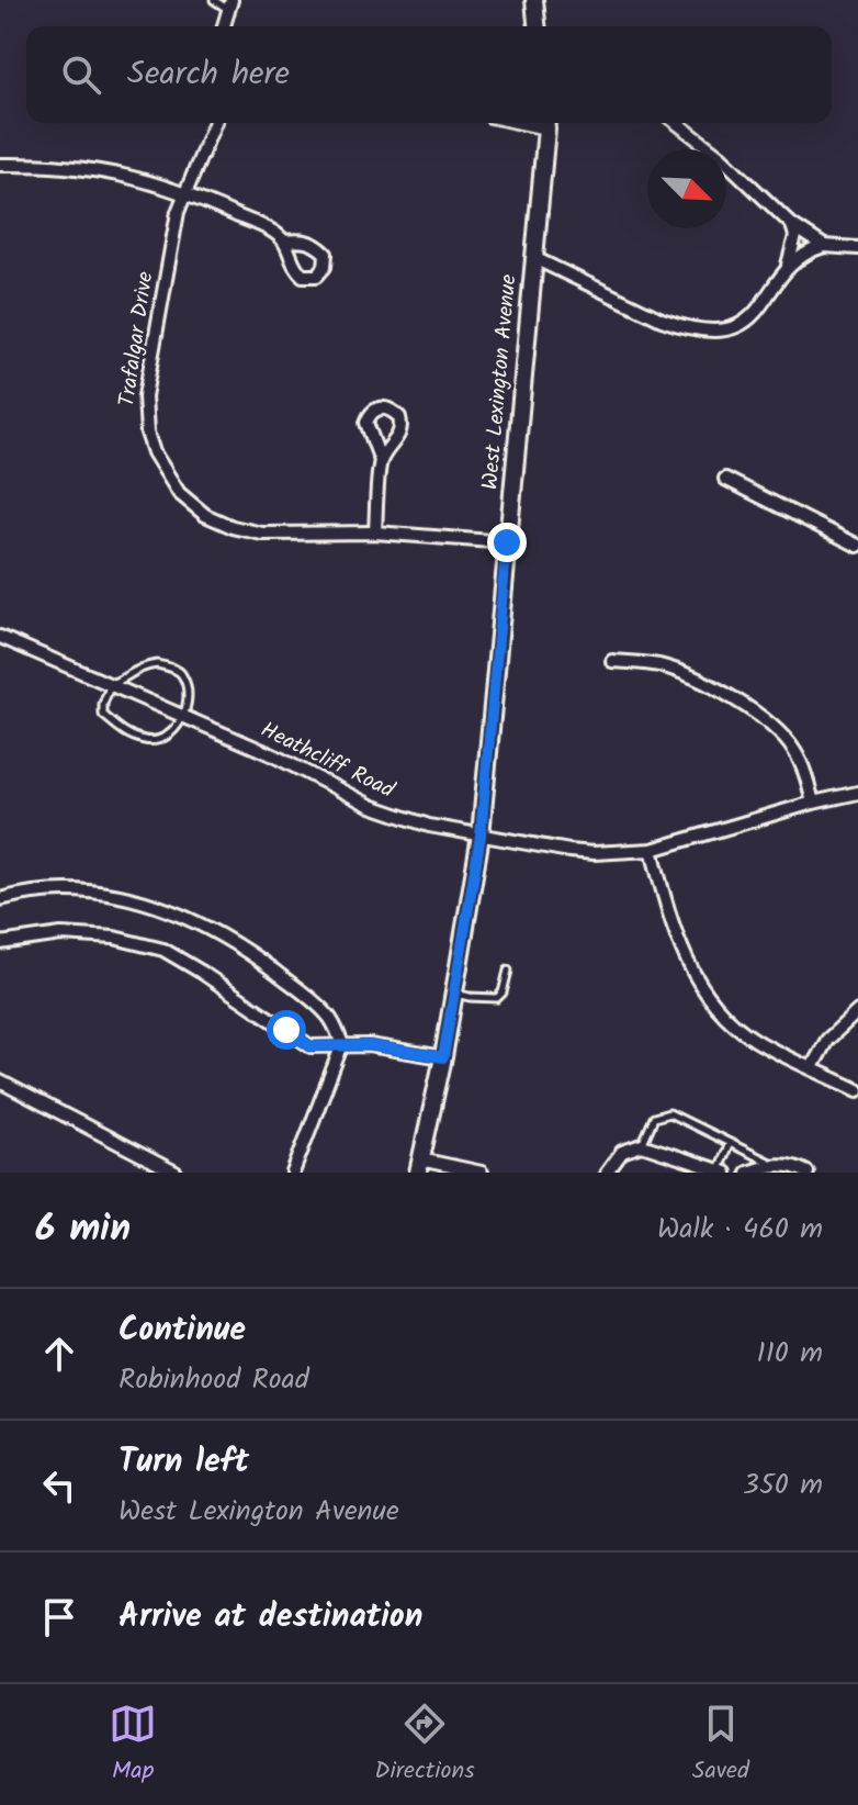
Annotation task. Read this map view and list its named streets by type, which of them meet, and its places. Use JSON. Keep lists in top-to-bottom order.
{
  "streets": {
    "street": ["Trafalgar Drive", "West Lexington Avenue", "Heathcliff Road"]
  },
  "crossings": [
    ["Trafalgar Drive", "West Lexington Avenue"],
    ["West Lexington Avenue", "Heathcliff Road"]
  ],
  "north": "bottom right",
  "page": {
    "search": "Search here",
    "heading": ["6 min", "Walk · 460 m"],
    "list": [
      ["Continue", "Robinhood Road", "110 m"],
      ["Turn left", "West Lexington Avenue", "350 m"],
      "Arrive at destination"
    ],
    "nav": ["Map", "Directions", "Saved"]
  }
}
